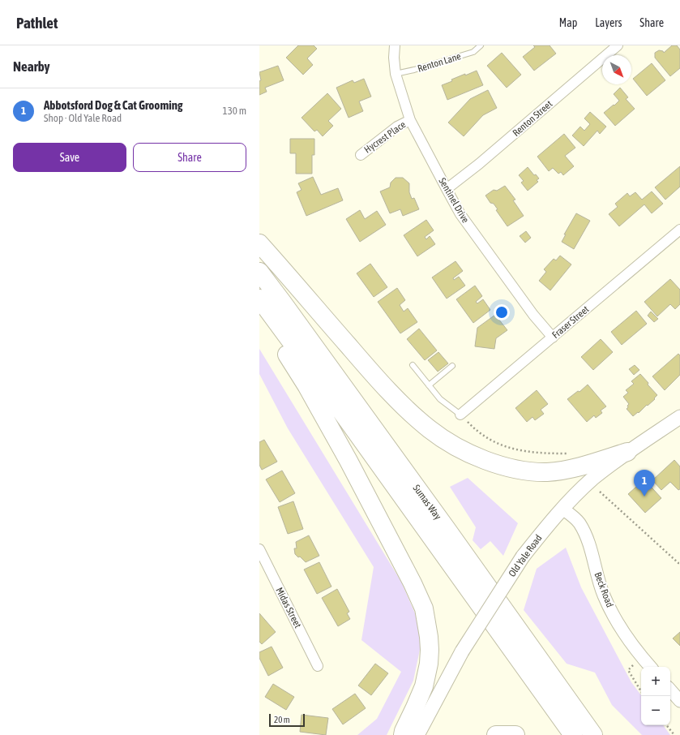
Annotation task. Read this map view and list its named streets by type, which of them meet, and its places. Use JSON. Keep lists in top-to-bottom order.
{
  "streets": {
    "highway": ["Sumas Way"],
    "main road": ["Old Yale Road"],
    "street": [
      "Renton Street",
      "Hycrest Place",
      "Sentinel Drive",
      "Fraser Street",
      "Beck Road",
      "Midas Street"
    ],
    "lane": ["Renton Lane"]
  },
  "crossings": [
    ["Renton Lane", "Sentinel Drive"],
    ["Renton Street", "Sentinel Drive"],
    ["Hycrest Place", "Sentinel Drive"],
    ["Sentinel Drive", "Fraser Street"],
    ["Old Yale Road", "Beck Road"]
  ],
  "scale_bar": "20 m",
  "north": "bottom right",
  "page": {
    "header": "Pathlet",
    "nav": ["Map", "Layers", "Share"],
    "heading": "Nearby",
    "list": [
      {
        "mark": "1",
        "name": "Abbotsford Dog & Cat Grooming",
        "note": "Shop · Old Yale Road",
        "value": "130 m"
      }
    ],
    "buttons": ["Save", "Share"],
    "pins": "1",
    "map_buttons": ["+", "−"],
    "scale": "20 m"
  }
}
